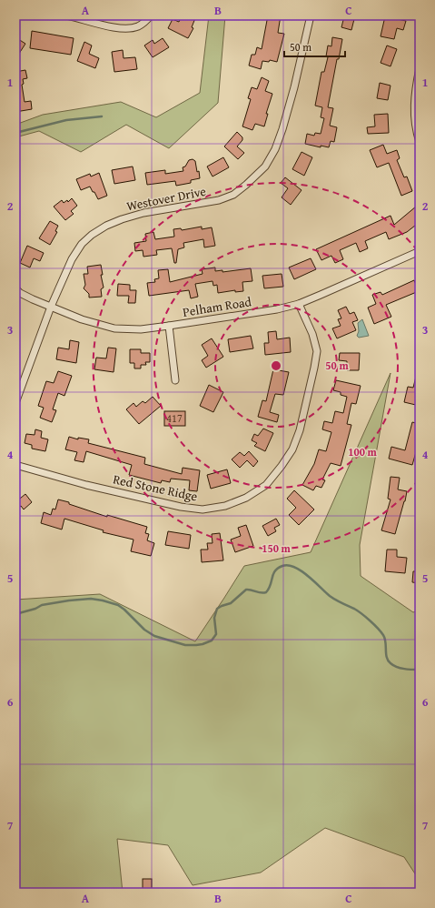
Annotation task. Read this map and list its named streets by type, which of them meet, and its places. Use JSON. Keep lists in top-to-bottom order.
{
  "streets": {
    "street": ["Westover Drive", "Pelham Road", "Red Stone Ridge"]
  },
  "crossings": [
    ["Westover Drive", "Pelham Road"],
    ["Pelham Road", "Red Stone Ridge"]
  ],
  "house_numbers": ["417"],
  "scale_bar": "50 m",
  "grid": {
    "columns": ["A", "B", "C"],
    "rows": [
      "1",
      "2",
      "3",
      "4",
      "5",
      "6",
      "7"
    ]
  },
  "rings": ["50 m", "100 m", "150 m"]
}
